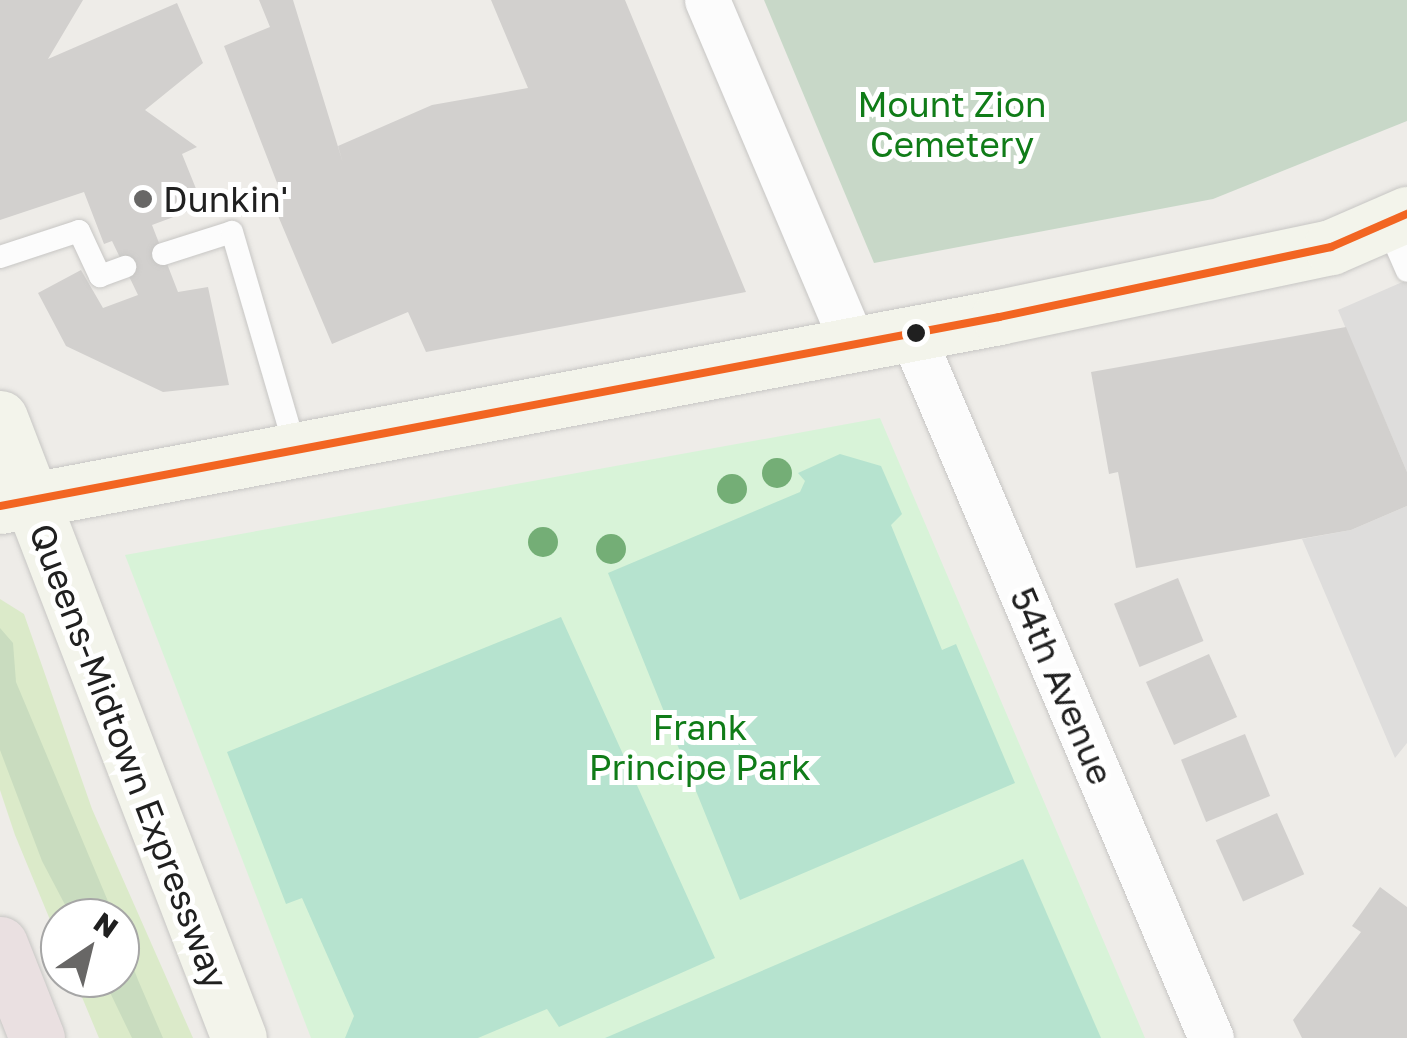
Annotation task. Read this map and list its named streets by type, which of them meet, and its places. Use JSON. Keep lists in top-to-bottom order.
{
  "streets": {
    "street": ["54th Avenue", "Queens-Midtown Expressway"]
  },
  "parks": ["Mount Zion Cemetery", "Frank Principe Park"],
  "places": ["Dunkin'"],
  "north": "top right"
}
